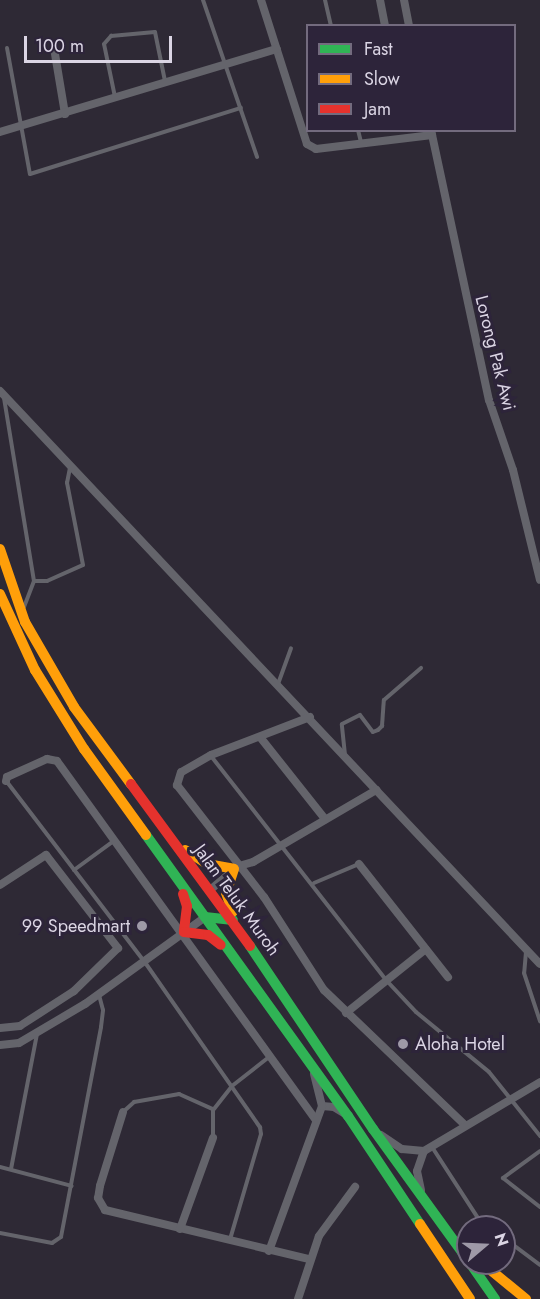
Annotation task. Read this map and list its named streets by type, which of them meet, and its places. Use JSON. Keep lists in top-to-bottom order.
{
  "streets": {
    "main road": ["Jalan Teluk Muroh"],
    "street": ["Lorong Pak Awi"]
  },
  "places": ["99 Speedmart", "Aloha Hotel"],
  "legend": ["Fast", "Slow", "Jam"],
  "scale_bar": "100 m",
  "north": "right"
}
